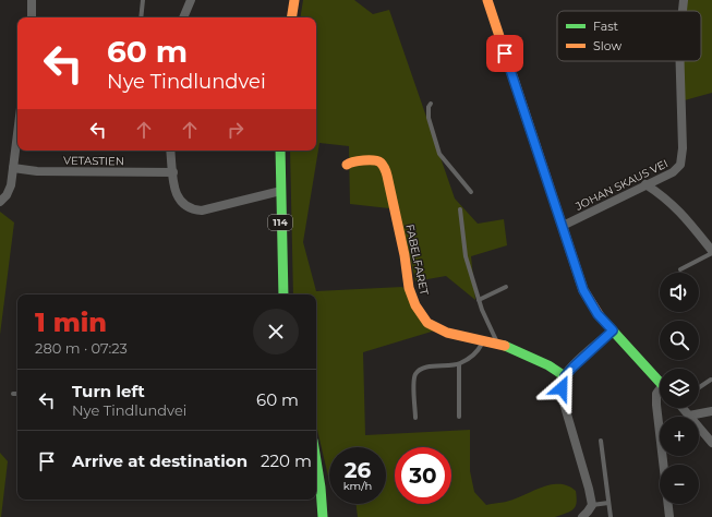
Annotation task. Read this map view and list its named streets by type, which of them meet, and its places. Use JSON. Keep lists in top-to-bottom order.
{
  "streets": {
    "street": [
      "VETASTIEN",
      "JOHAN SKAUS VEI",
      "114",
      "FABELFARET"
    ]
  },
  "legend": ["Fast", "Slow"],
  "page": {
    "turn": ["60 m", "Nye Tindlundvei"],
    "map_buttons": ["+", "−"],
    "heading": ["1 min", "280 m · 07:23"],
    "list": [
      {
        "name": "Turn left",
        "note": "Nye Tindlundvei",
        "value": "60 m"
      },
      {
        "name": "Arrive at destination",
        "value": "220 m"
      }
    ],
    "speed": "26 km/h",
    "limit": "30"
  }
}
